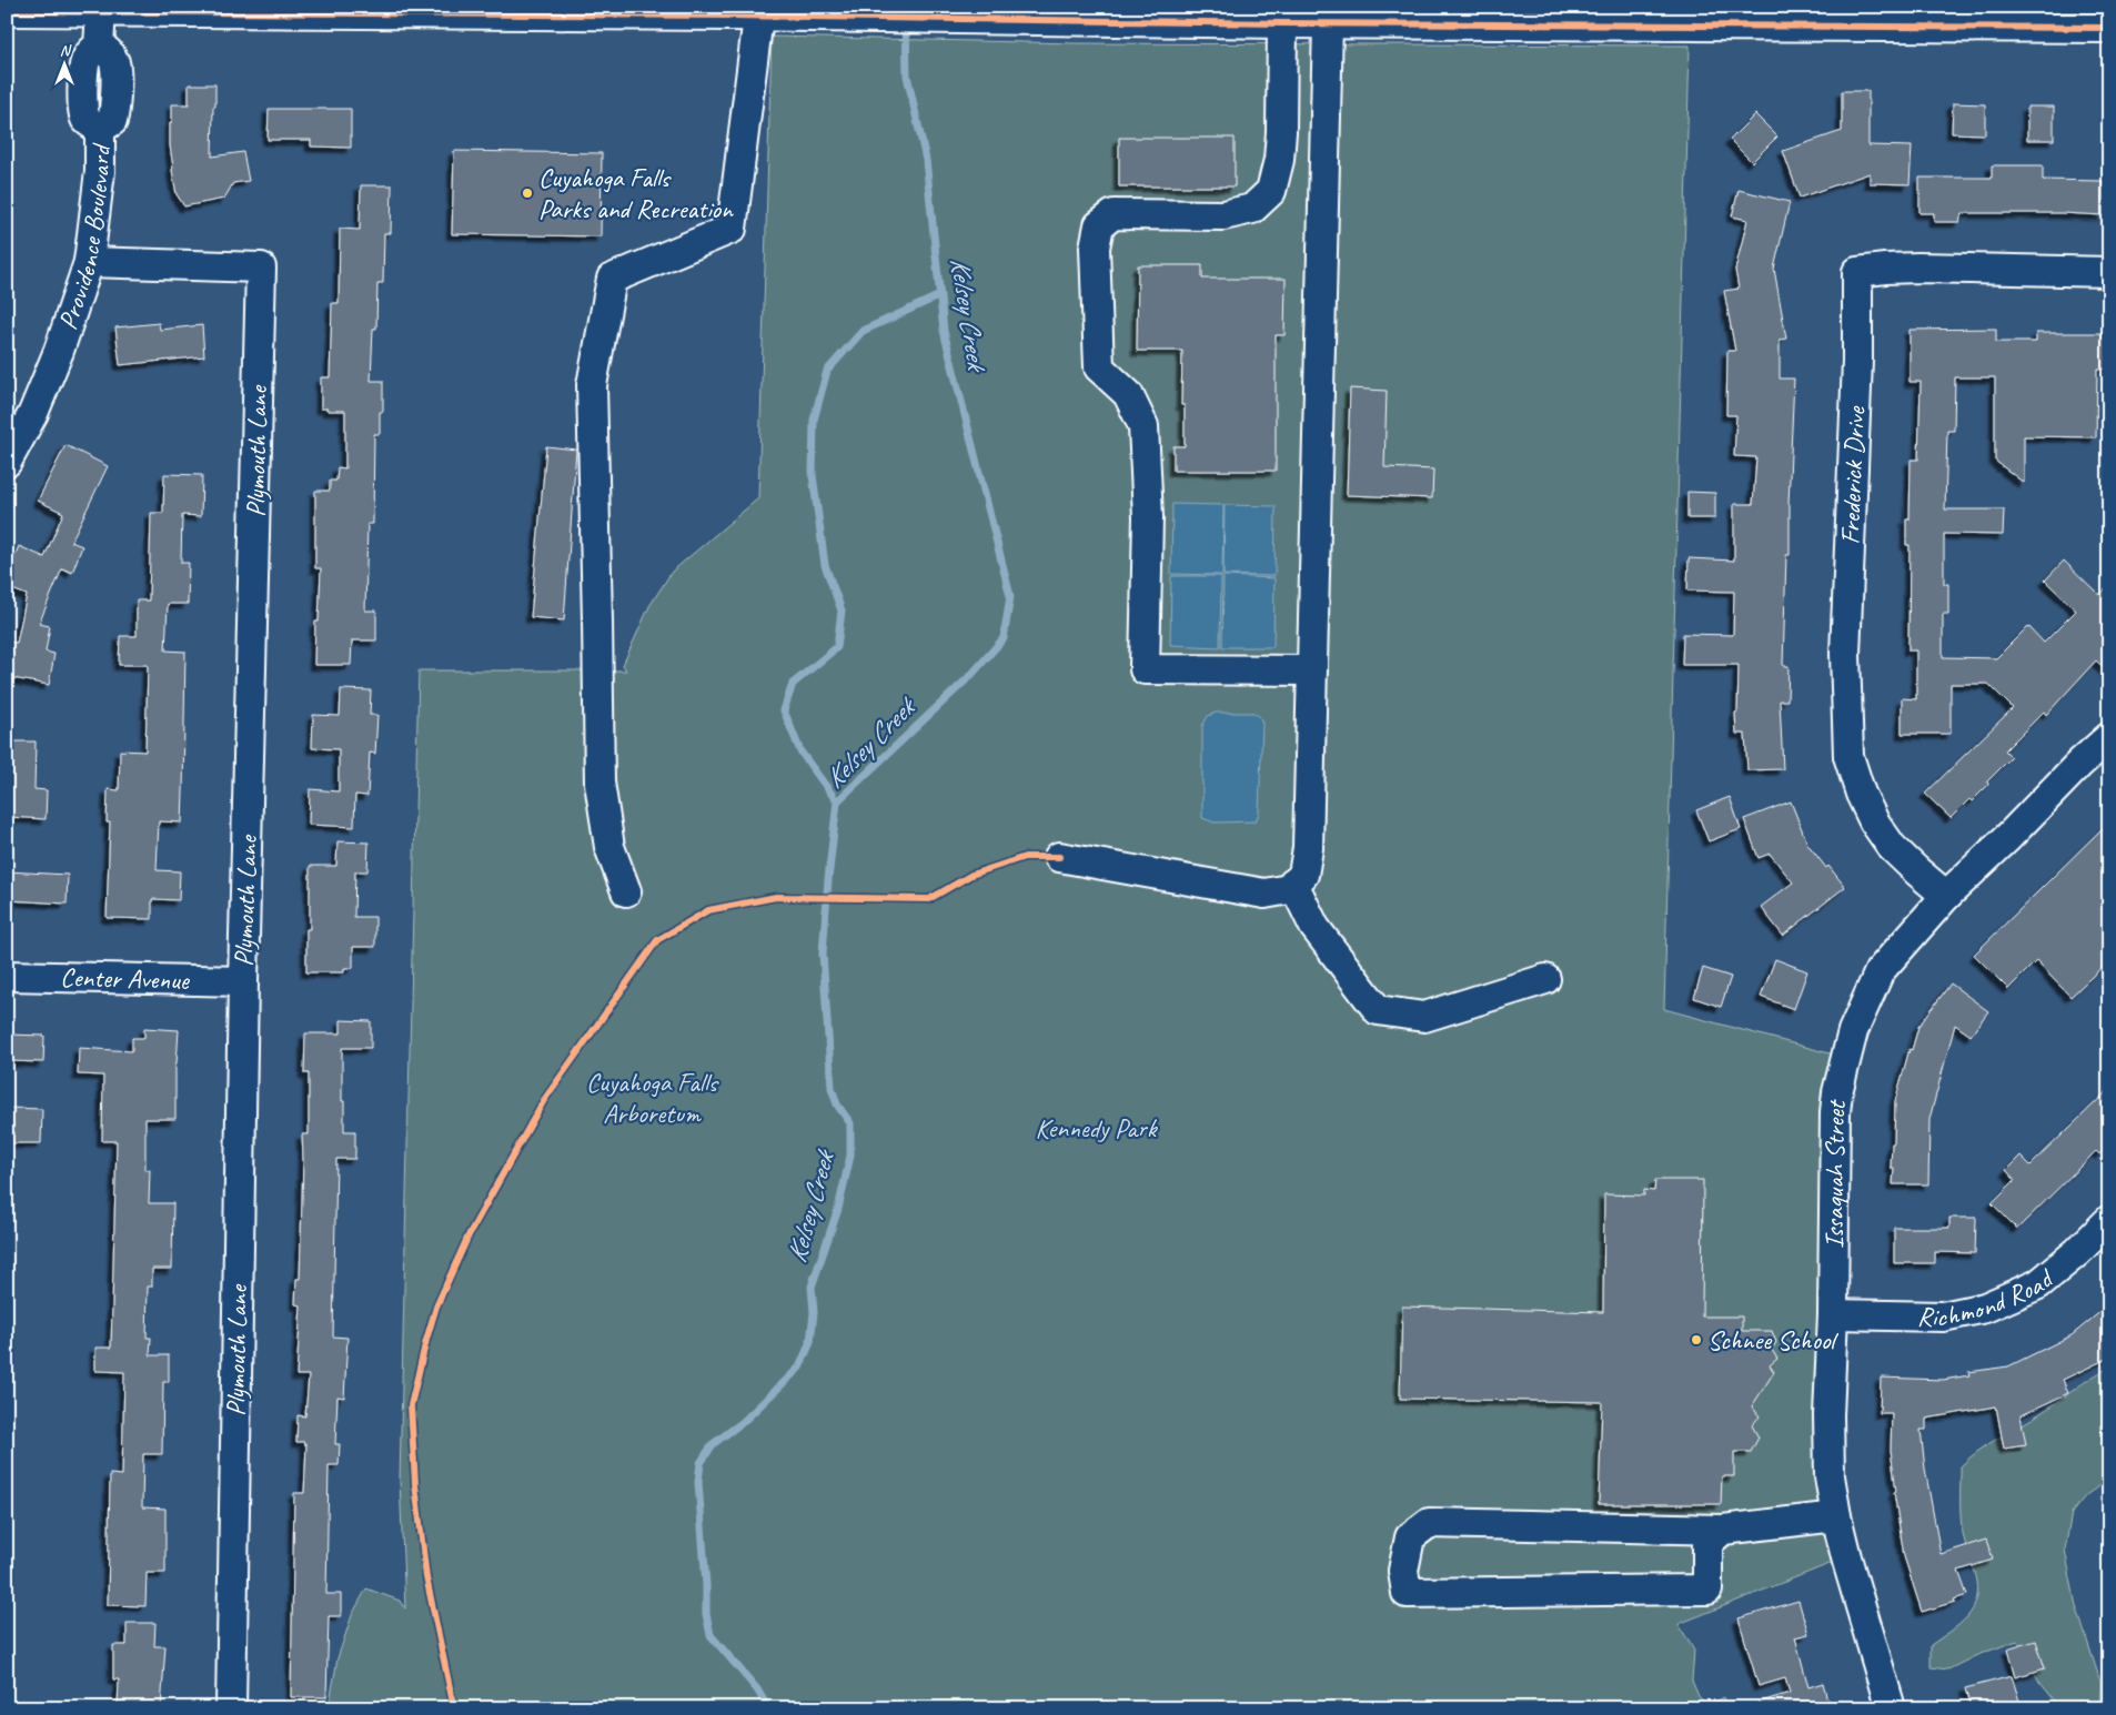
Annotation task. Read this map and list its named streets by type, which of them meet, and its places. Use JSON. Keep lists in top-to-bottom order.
{
  "streets": {
    "street": [
      "Providence Boulevard",
      "Plymouth Lane",
      "Frederick Drive",
      "Center Avenue",
      "Issaquah Street",
      "Richmond Road"
    ]
  },
  "crossings": [
    ["Providence Boulevard", "Plymouth Lane"],
    ["Plymouth Lane", "Center Avenue"],
    ["Frederick Drive", "Issaquah Street"],
    ["Issaquah Street", "Richmond Road"]
  ],
  "water": ["Kelsey Creek"],
  "parks": ["Cuyahoga Falls Arboretum", "Kennedy Park"],
  "places": ["Cuyahoga Falls Parks and Recreation", "Schnee School"],
  "north": "top"
}
